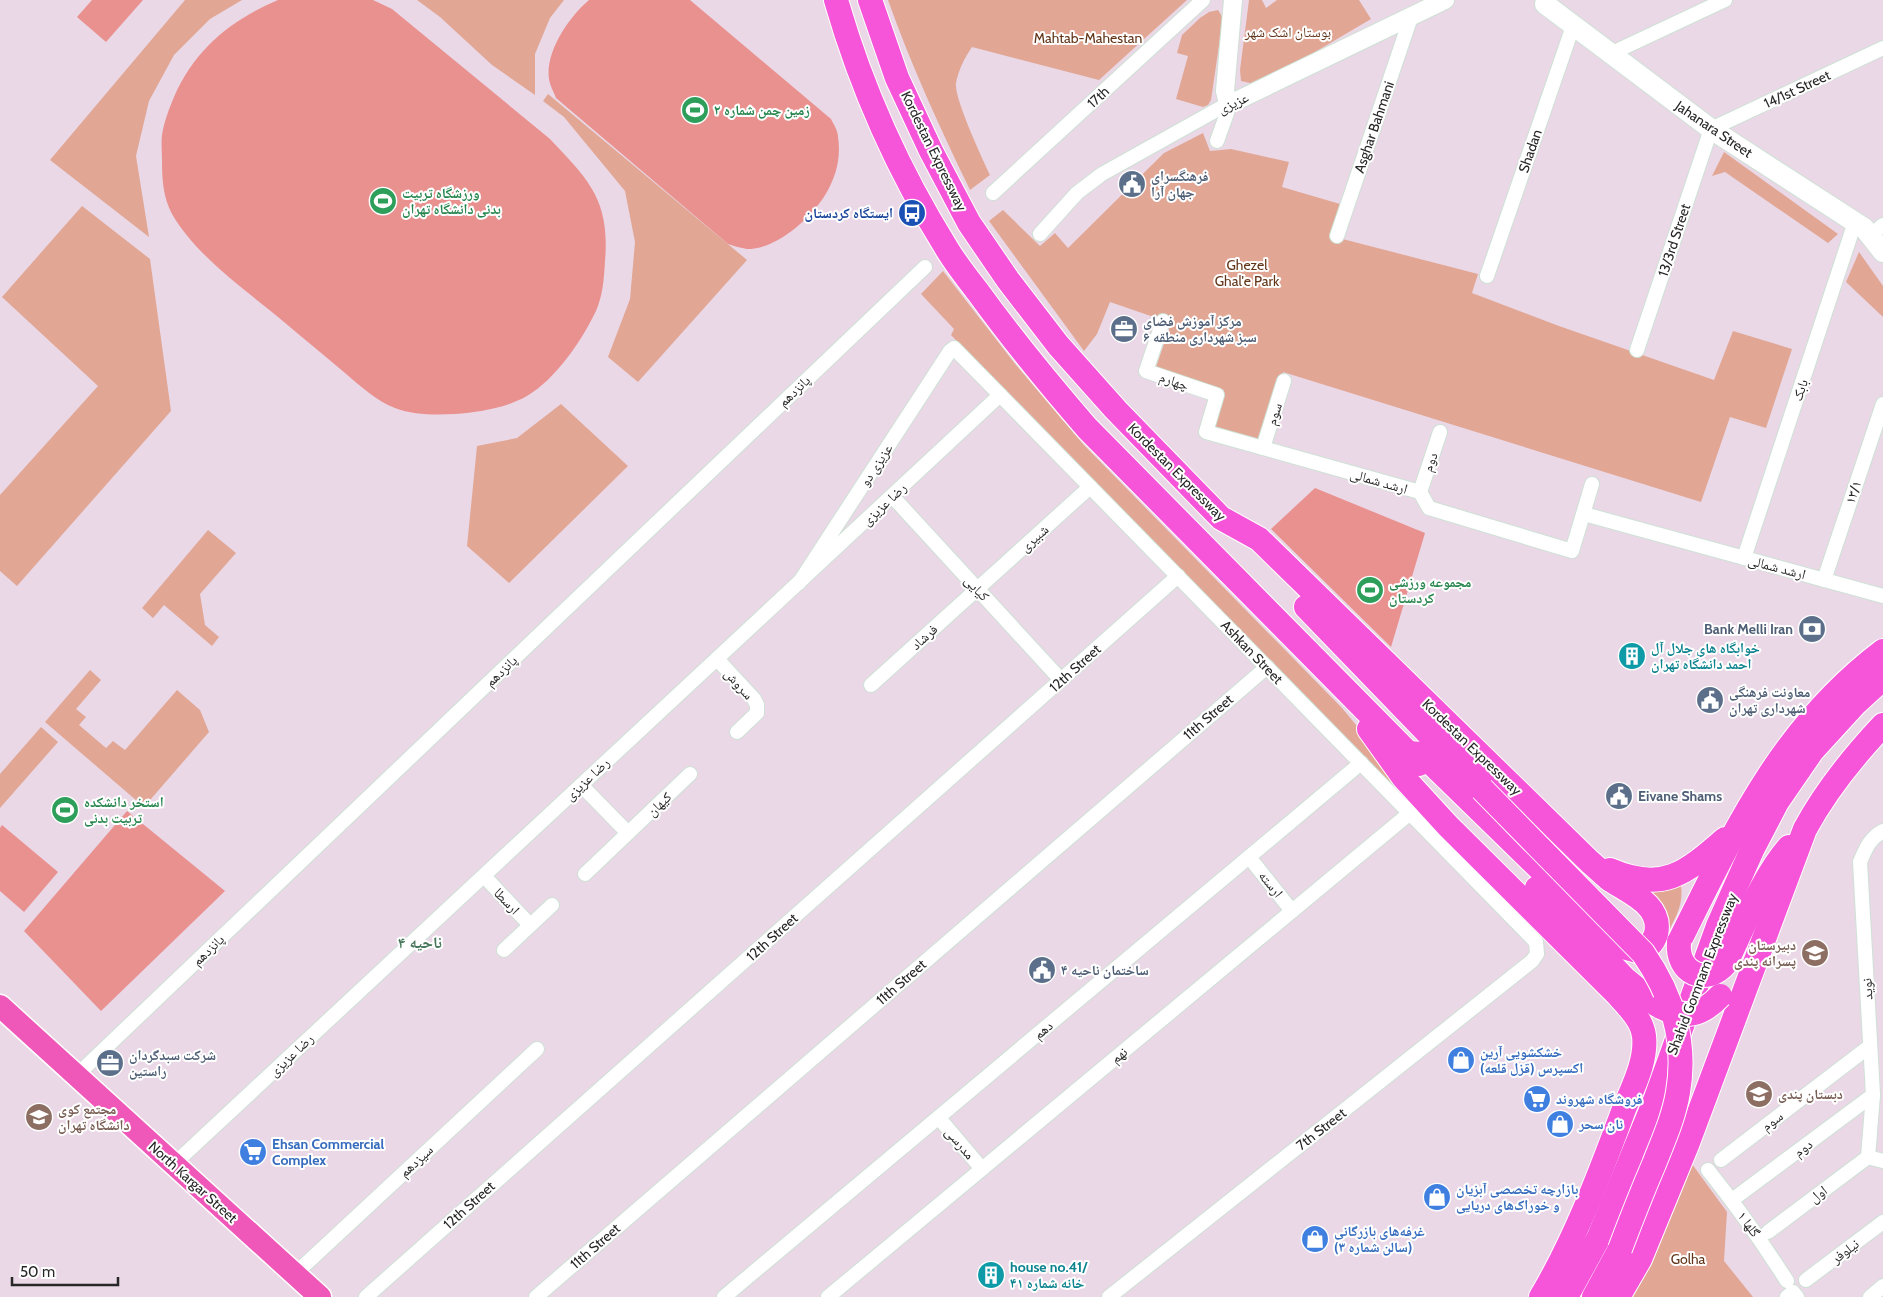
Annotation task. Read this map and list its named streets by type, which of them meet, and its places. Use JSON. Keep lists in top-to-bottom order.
{
  "streets": {
    "highway": ["Kordestan Expressway", "Shahid Gomnam Expressway"],
    "main road": ["Jahanara Street", "North Kargar Street"],
    "street": [
      "14/1st Street",
      "17th",
      "عزیزی",
      "Asghar Bahmani",
      "Shadan",
      "13/3rd Street",
      "چهارم",
      "بابک",
      "پانزدهم",
      "سوم",
      "دوم",
      "عزیزی دو",
      "ارشد شمالی",
      "۱۳/۱",
      "رضا عزیزی",
      "شبیری",
      "کیایی",
      "فرشاد",
      "Ashkan Street",
      "12th Street",
      "سروش",
      "11th Street",
      "کیهان",
      "ارسته",
      "ارسطا",
      "نوید",
      "دهم",
      "نهم",
      "7th Street",
      "مدرسی",
      "سیزدهم",
      "اول",
      "گلها ۱",
      "نیلوفر"
    ]
  },
  "crossings": [
    ["14/1st Street", "Jahanara Street"],
    ["14/1st Street", "13/3rd Street"],
    ["عزیزی", "Asghar Bahmani"],
    ["Jahanara Street", "Shadan"],
    ["Jahanara Street", "13/3rd Street"],
    ["Jahanara Street", "بابک"],
    ["چهارم", "ارشد شمالی"],
    ["بابک", "ارشد شمالی"],
    ["پانزدهم", "North Kargar Street"],
    ["سوم", "ارشد شمالی"],
    ["سوم", "نوید"],
    ["دوم", "ارشد شمالی"],
    ["دوم", "نوید"],
    ["دوم", "گلها ۱"],
    ["عزیزی دو", "رضا عزیزی"],
    ["عزیزی دو", "Ashkan Street"],
    ["ارشد شمالی", "۱۳/۱"],
    ["رضا عزیزی", "کیایی"],
    ["رضا عزیزی", "Ashkan Street"],
    ["رضا عزیزی", "سروش"],
    ["رضا عزیزی", "ارسطا"],
    ["رضا عزیزی", "North Kargar Street"],
    ["شبیری", "کیایی"],
    ["شبیری", "فرشاد"],
    ["شبیری", "Ashkan Street"],
    ["کیایی", "فرشاد"],
    ["کیایی", "12th Street"],
    ["Ashkan Street", "12th Street"],
    ["Ashkan Street", "11th Street"],
    ["Ashkan Street", "دهم"],
    ["Ashkan Street", "نهم"],
    ["Ashkan Street", "7th Street"],
    ["ارسته", "دهم"],
    ["ارسته", "نهم"],
    ["نوید", "اول"],
    ["دهم", "مدرسی"],
    ["نهم", "مدرسی"],
    ["سیزدهم", "North Kargar Street"]
  ],
  "districts": ["ناحیه ۴"],
  "parks": [
    "بوستان اشک شهر",
    "Mahtab-Mahestan",
    "Ghezel Ghal'e Park",
    "Golha"
  ],
  "places": {
    "sports": [
      "زمین چمن شماره ۲",
      "ورزشگاه تربیت بدنی دانشگاه تهران",
      "مجموعه ورزشی کردستان",
      "استخر دانشکده تربیت بدنی"
    ],
    "public building": [
      "فرهنگسرای جهان آرا",
      "معاونت فرهنگی شهرداری تهران",
      "Eivane Shams",
      "ساختمان ناحیه ۴"
    ],
    "bus stop": ["ایستگاه کردستان"],
    "office": ["مرکز آموزش فضای سبز شهرداری منطقه ۶", "شرکت سبدگردان راستین"],
    "bank": ["Bank Melli Iran"],
    "building": ["خوابگاه های جلال آل احمد دانشگاه تهران", "house no.41/ خانه شماره ۴۱"],
    "school or university": ["دبیرستان پسرانه پندی", "دبستان پندی", "مجتمع کوی دانشگاه تهران"],
    "shop": [
      "خشکشویی آرین اکسپرس (قزل قلعه)",
      "نان سحر",
      "بازارچه تخصصی آبزیان و خوراک‌های دریایی",
      "غرفه‌های بازرگانی (سالن شماره ۳)"
    ],
    "supermarket": ["فروشگاه شهروند", "Ehsan Commercial Complex"]
  },
  "scale_bar": "50 m"
}
